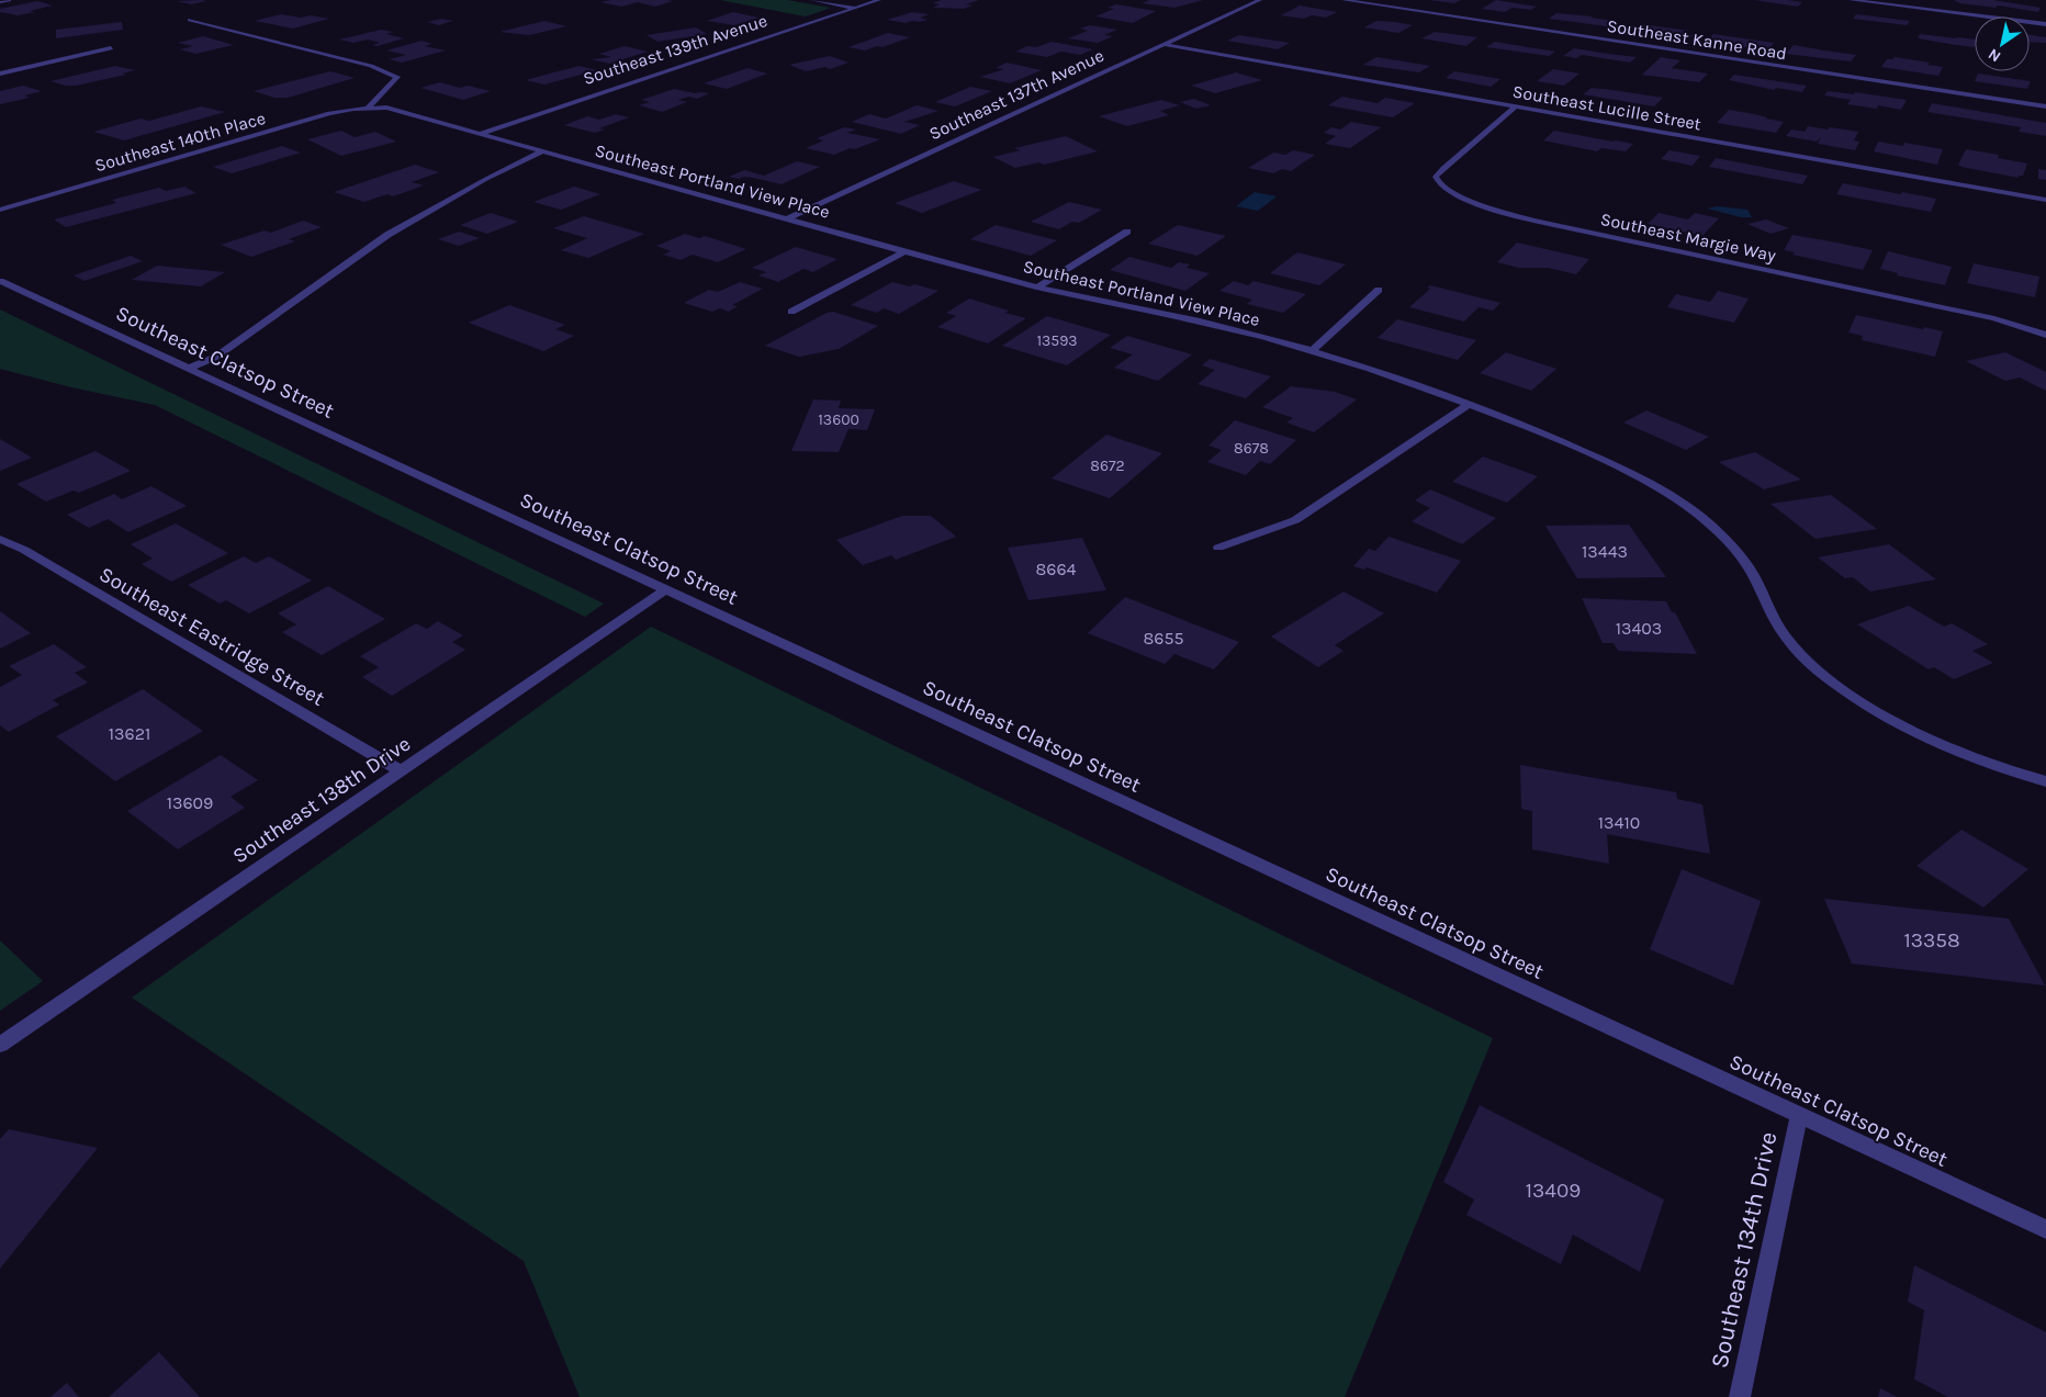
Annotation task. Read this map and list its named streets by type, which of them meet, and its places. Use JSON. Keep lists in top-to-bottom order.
{
  "streets": {
    "street": [
      "Southeast Kanne Road",
      "Southeast 139th Avenue",
      "Southeast 137th Avenue",
      "Southeast Lucille Street",
      "Southeast 140th Place",
      "Southeast Portland View Place",
      "Southeast Margie Way",
      "Southeast Clatsop Street",
      "Southeast Eastridge Street",
      "Southeast 138th Drive",
      "Southeast 134th Drive"
    ]
  },
  "crossings": [
    ["Southeast 139th Avenue", "Southeast Portland View Place"],
    ["Southeast 137th Avenue", "Southeast Lucille Street"],
    ["Southeast 137th Avenue", "Southeast Portland View Place"],
    ["Southeast Lucille Street", "Southeast Margie Way"],
    ["Southeast 140th Place", "Southeast Portland View Place"],
    ["Southeast Clatsop Street", "Southeast 138th Drive"],
    ["Southeast Clatsop Street", "Southeast 134th Drive"],
    ["Southeast Eastridge Street", "Southeast 138th Drive"]
  ],
  "house_numbers": [
    "13593",
    "13600",
    "8678",
    "8672",
    "13443",
    "8664",
    "13403",
    "8655",
    "13621",
    "13609",
    "13410",
    "13358",
    "13409"
  ],
  "north": "bottom left"
}
